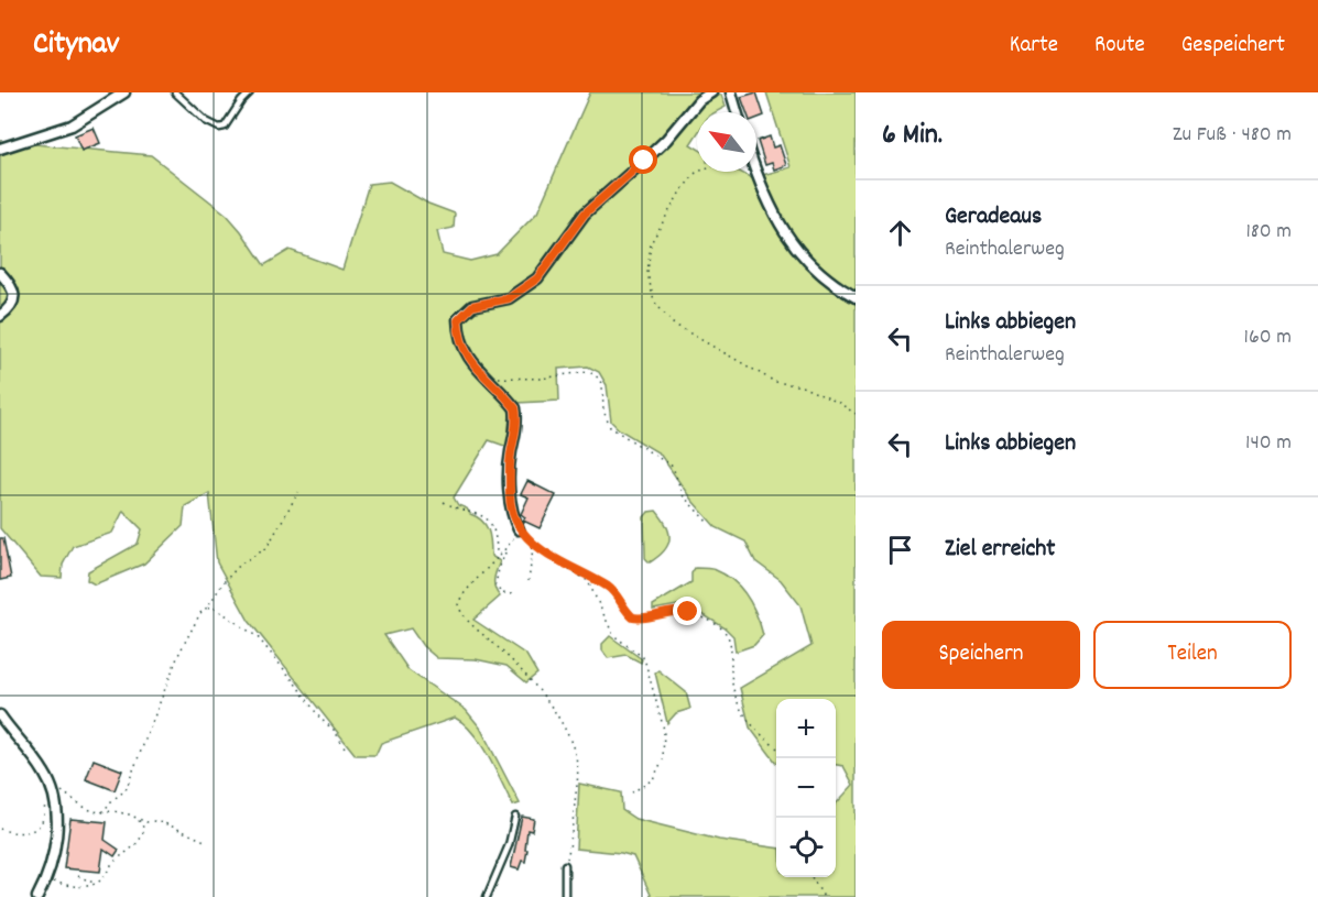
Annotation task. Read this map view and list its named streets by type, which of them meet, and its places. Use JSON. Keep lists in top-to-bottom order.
{
  "north": "top left",
  "page": {
    "header": "Citynav",
    "nav": ["Karte", "Route", "Gespeichert"],
    "heading": ["6 Min.", "Zu Fuß · 480 m"],
    "list": [
      ["Geradeaus", "Reinthalerweg", "180 m"],
      ["Links abbiegen", "Reinthalerweg", "160 m"],
      ["Links abbiegen", "140 m"],
      "Ziel erreicht"
    ],
    "buttons": ["Speichern", "Teilen"],
    "map_buttons": ["+", "−"]
  }
}
